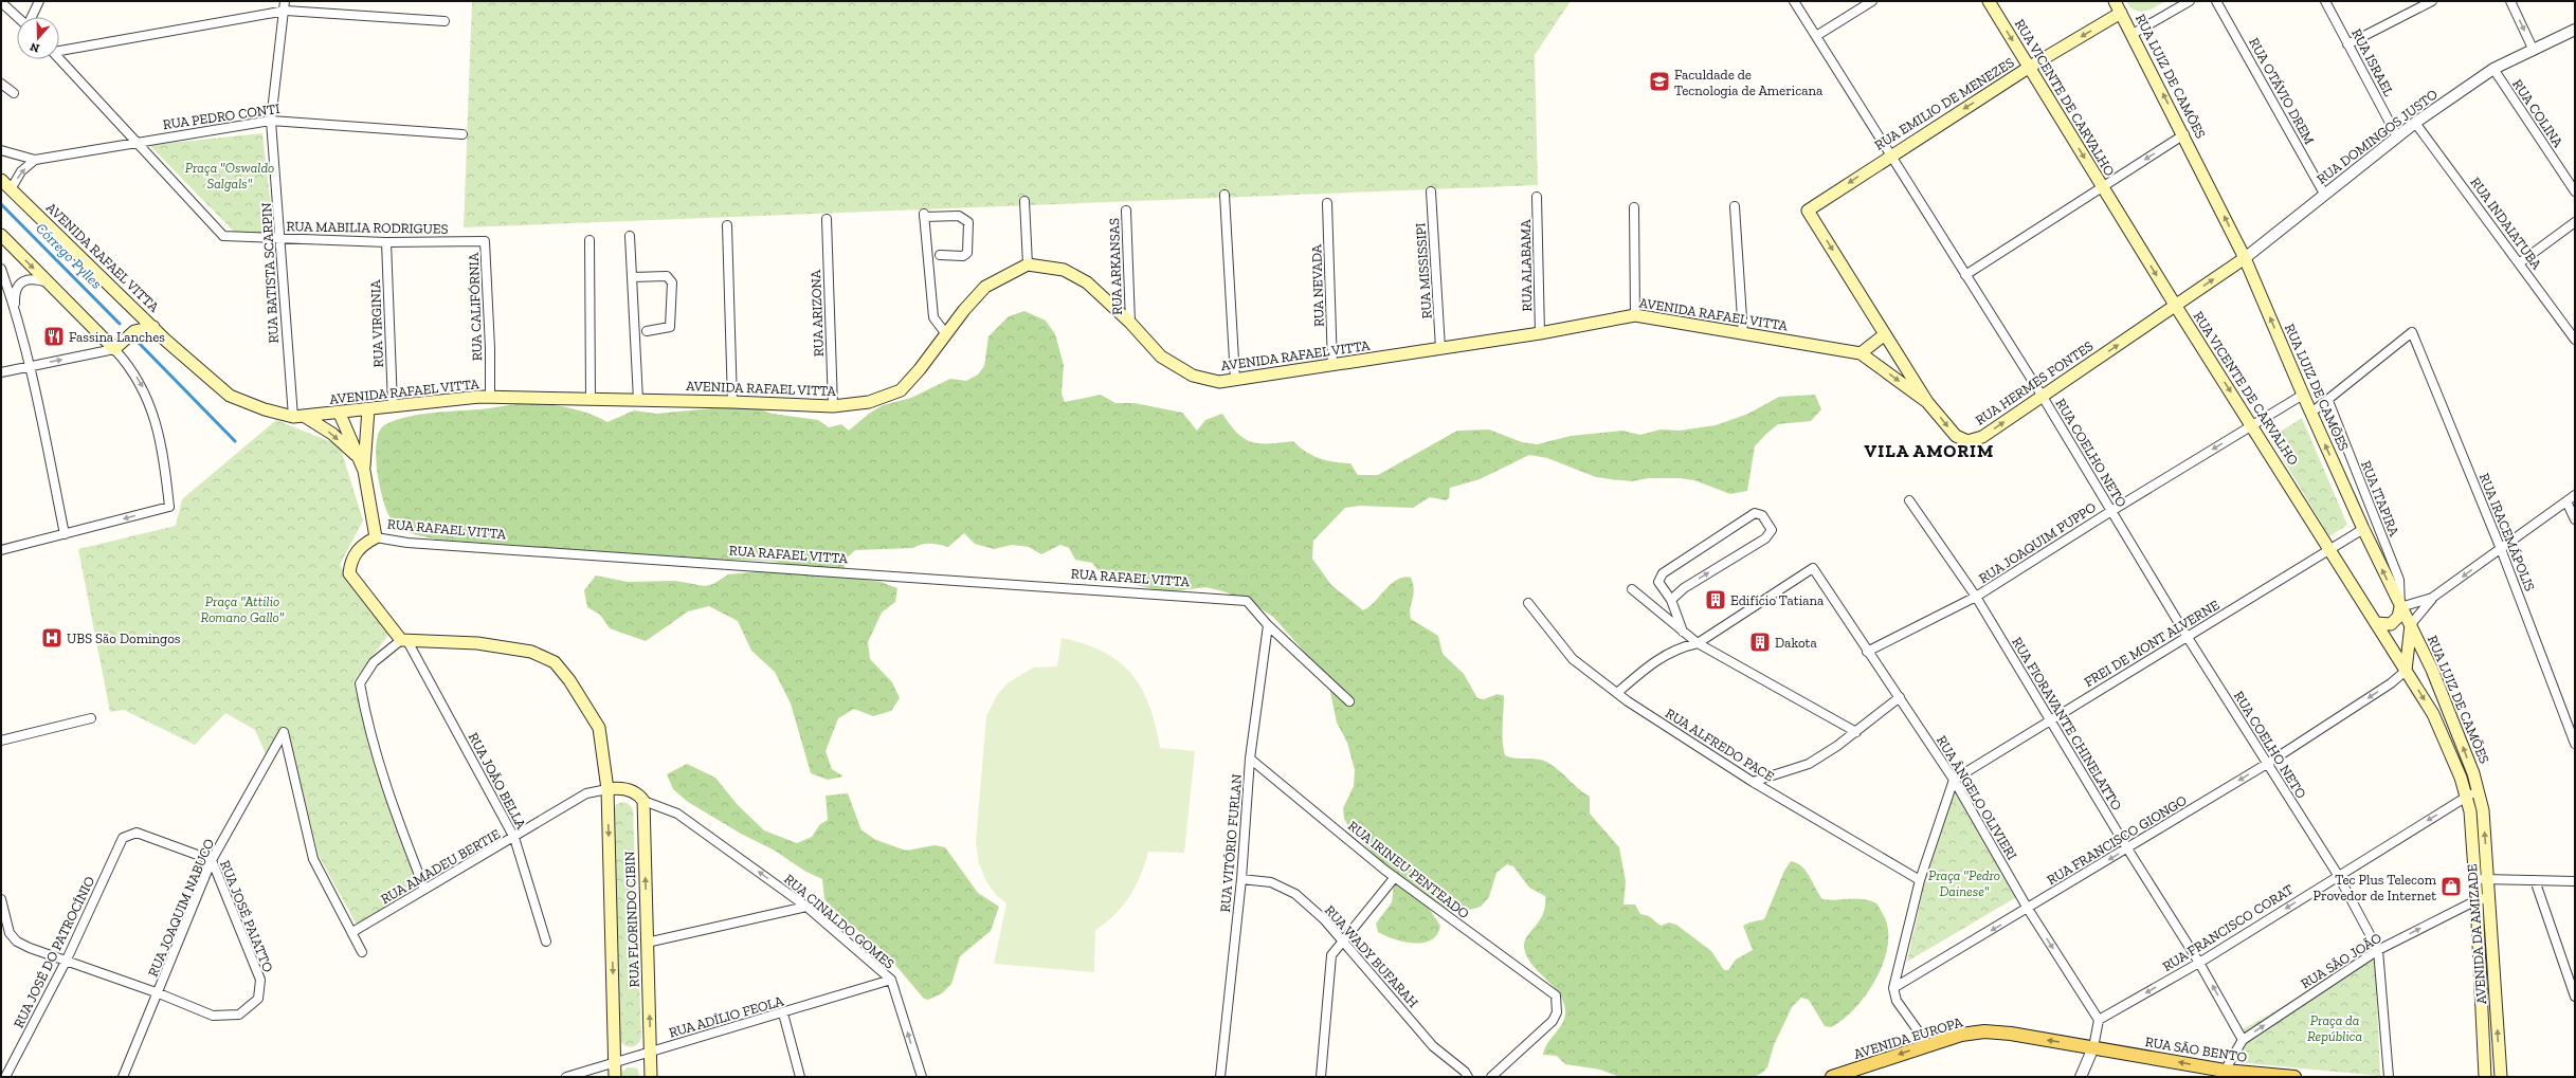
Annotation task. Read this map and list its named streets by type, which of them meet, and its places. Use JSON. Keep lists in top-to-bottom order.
{
  "streets": {
    "main road": [
      "RUA LUIZ DE CAMÕES",
      "RUA VICENTE DE CARVALHO",
      "RUA EMILIO DE MENEZES",
      "AVENIDA RAFAEL VITTA",
      "RUA HERMES FONTES",
      "RUA RAFAEL VITTA",
      "RUA FLORINDO CIBIN",
      "AVENIDA DA AMIZADE",
      "AVENIDA EUROPA",
      "RUA SÃO BENTO"
    ],
    "street": [
      "RUA ISRAEL",
      "RUA OTÁVIO DREM",
      "RUA COLINA",
      "RUA PEDRO CONTI",
      "RUA DOMINGOS JUSTO",
      "RUA INDAIATUBA",
      "RUA MABILIA RODRIGUES",
      "RUA ALABAMA",
      "RUA ARKANSAS",
      "RUA MISSISSIPI",
      "RUA BATISTA SCARPIN",
      "RUA NEVADA",
      "RUA CALIFÓRNIA",
      "RUA ARIZONA",
      "RUA VIRGINIA",
      "RUA COELHO NETO",
      "RUA ITAPIRA",
      "RUA IRACEMÁPOLIS",
      "RUA JOAQUIM PUPPO",
      "FREI DE MONT ALVERNE",
      "RUA FIORAVANTE CHINELATTO",
      "RUA ALFREDO PACE",
      "RUA JOÃO BELLA",
      "RUA ÂNGELO OLIVIERI",
      "RUA FRANCISCO GIONGO",
      "RUA VITÓRIO FURLAN",
      "RUA AMADEU BERTIE",
      "RUA IRINEU PENTEADO",
      "RUA JOAQUIM NABUCO",
      "RUA JOSÉ PAIATTO",
      "RUA CINALDO GOMES",
      "RUA FRANCISCO CORAT",
      "RUA JOSÉ DO PATROCÍNIO",
      "RUA WADY BUFARAH",
      "RUA SÃO JOÃO",
      "RUA ADÍLIO FEOLA"
    ]
  },
  "crossings": [
    ["RUA ISRAEL", "RUA DOMINGOS JUSTO"],
    ["RUA LUIZ DE CAMÕES", "RUA EMILIO DE MENEZES"],
    ["RUA LUIZ DE CAMÕES", "RUA DOMINGOS JUSTO"],
    ["RUA LUIZ DE CAMÕES", "RUA HERMES FONTES"],
    ["RUA LUIZ DE CAMÕES", "RUA ITAPIRA"],
    ["RUA LUIZ DE CAMÕES", "RUA JOAQUIM PUPPO"],
    ["RUA LUIZ DE CAMÕES", "FREI DE MONT ALVERNE"],
    ["RUA LUIZ DE CAMÕES", "RUA FRANCISCO CORAT"],
    ["RUA LUIZ DE CAMÕES", "AVENIDA DA AMIZADE"],
    ["RUA OTÁVIO DREM", "RUA DOMINGOS JUSTO"],
    ["RUA VICENTE DE CARVALHO", "RUA EMILIO DE MENEZES"],
    ["RUA VICENTE DE CARVALHO", "RUA HERMES FONTES"],
    ["RUA VICENTE DE CARVALHO", "RUA JOAQUIM PUPPO"],
    ["RUA VICENTE DE CARVALHO", "FREI DE MONT ALVERNE"],
    ["RUA VICENTE DE CARVALHO", "RUA FRANCISCO GIONGO"],
    ["RUA VICENTE DE CARVALHO", "RUA FRANCISCO CORAT"],
    ["RUA VICENTE DE CARVALHO", "AVENIDA DA AMIZADE"],
    ["RUA EMILIO DE MENEZES", "RUA HERMES FONTES"],
    ["RUA EMILIO DE MENEZES", "RUA COELHO NETO"],
    ["RUA COLINA", "RUA DOMINGOS JUSTO"],
    ["RUA PEDRO CONTI", "RUA MABILIA RODRIGUES"],
    ["RUA PEDRO CONTI", "RUA BATISTA SCARPIN"],
    ["RUA DOMINGOS JUSTO", "RUA INDAIATUBA"],
    ["RUA DOMINGOS JUSTO", "RUA HERMES FONTES"],
    ["RUA MABILIA RODRIGUES", "RUA BATISTA SCARPIN"],
    ["RUA MABILIA RODRIGUES", "RUA CALIFÓRNIA"],
    ["RUA MABILIA RODRIGUES", "RUA VIRGINIA"],
    ["AVENIDA RAFAEL VITTA", "RUA ALABAMA"],
    ["AVENIDA RAFAEL VITTA", "RUA ARKANSAS"],
    ["AVENIDA RAFAEL VITTA", "RUA MISSISSIPI"],
    ["AVENIDA RAFAEL VITTA", "RUA BATISTA SCARPIN"],
    ["AVENIDA RAFAEL VITTA", "RUA NEVADA"],
    ["AVENIDA RAFAEL VITTA", "RUA CALIFÓRNIA"],
    ["AVENIDA RAFAEL VITTA", "RUA ARIZONA"],
    ["AVENIDA RAFAEL VITTA", "RUA VIRGINIA"],
    ["AVENIDA RAFAEL VITTA", "RUA HERMES FONTES"],
    ["AVENIDA RAFAEL VITTA", "RUA RAFAEL VITTA"],
    ["RUA HERMES FONTES", "RUA COELHO NETO"],
    ["RUA COELHO NETO", "RUA JOAQUIM PUPPO"],
    ["RUA COELHO NETO", "FREI DE MONT ALVERNE"],
    ["RUA COELHO NETO", "RUA FRANCISCO GIONGO"],
    ["RUA COELHO NETO", "RUA FRANCISCO CORAT"],
    ["RUA COELHO NETO", "RUA SÃO JOÃO"],
    ["RUA ITAPIRA", "RUA IRACEMÁPOLIS"],
    ["RUA RAFAEL VITTA", "RUA VITÓRIO FURLAN"],
    ["RUA JOAQUIM PUPPO", "RUA FIORAVANTE CHINELATTO"],
    ["RUA JOAQUIM PUPPO", "RUA ÂNGELO OLIVIERI"],
    ["FREI DE MONT ALVERNE", "RUA FIORAVANTE CHINELATTO"],
    ["FREI DE MONT ALVERNE", "RUA ÂNGELO OLIVIERI"],
    ["RUA FIORAVANTE CHINELATTO", "RUA FRANCISCO GIONGO"],
    ["RUA FIORAVANTE CHINELATTO", "RUA FRANCISCO CORAT"],
    ["RUA FIORAVANTE CHINELATTO", "RUA SÃO JOÃO"],
    ["RUA JOÃO BELLA", "RUA AMADEU BERTIE"],
    ["RUA JOÃO BELLA", "RUA FLORINDO CIBIN"],
    ["RUA ÂNGELO OLIVIERI", "RUA FRANCISCO GIONGO"],
    ["RUA ÂNGELO OLIVIERI", "RUA FRANCISCO CORAT"],
    ["RUA VITÓRIO FURLAN", "RUA IRINEU PENTEADO"],
    ["RUA VITÓRIO FURLAN", "RUA WADY BUFARAH"],
    ["RUA AMADEU BERTIE", "RUA JOAQUIM NABUCO"],
    ["RUA AMADEU BERTIE", "RUA FLORINDO CIBIN"],
    ["RUA JOAQUIM NABUCO", "RUA JOSÉ PAIATTO"],
    ["RUA JOSÉ PAIATTO", "RUA JOSÉ DO PATROCÍNIO"],
    ["RUA FLORINDO CIBIN", "RUA CINALDO GOMES"],
    ["RUA FLORINDO CIBIN", "RUA ADÍLIO FEOLA"],
    ["RUA CINALDO GOMES", "RUA ADÍLIO FEOLA"],
    ["RUA FRANCISCO CORAT", "AVENIDA DA AMIZADE"],
    ["AVENIDA DA AMIZADE", "RUA SÃO JOÃO"],
    ["RUA SÃO JOÃO", "RUA SÃO BENTO"],
    ["AVENIDA EUROPA", "RUA SÃO BENTO"]
  ],
  "one_way": [
    "RUA LUIZ DE CAMÕES",
    "RUA VICENTE DE CARVALHO",
    "RUA EMILIO DE MENEZES",
    "RUA FRANCISCO GIONGO",
    "RUA CINALDO GOMES",
    "RUA FRANCISCO CORAT",
    "RUA SÃO JOÃO",
    "AVENIDA EUROPA",
    "RUA SÃO BENTO"
  ],
  "districts": ["VILA AMORIM"],
  "water": ["Córrego Pylles"],
  "parks": [
    "Praça \"Oswaldo Salgals\"",
    "Praça \"Attilio Romano Gallo\"",
    "Praça \"Pedro Dainese\"",
    "Praça da República"
  ],
  "places": {
    "school or university": ["Faculdade de Tecnologia de Americana"],
    "restaurant": ["Fassina Lanches"],
    "building": ["Edifício Tatiana", "Dakota"],
    "hospital": ["UBS São Domingos"],
    "shop": ["Tec Plus Telecom Provedor de Internet"]
  },
  "north": "bottom"
}
